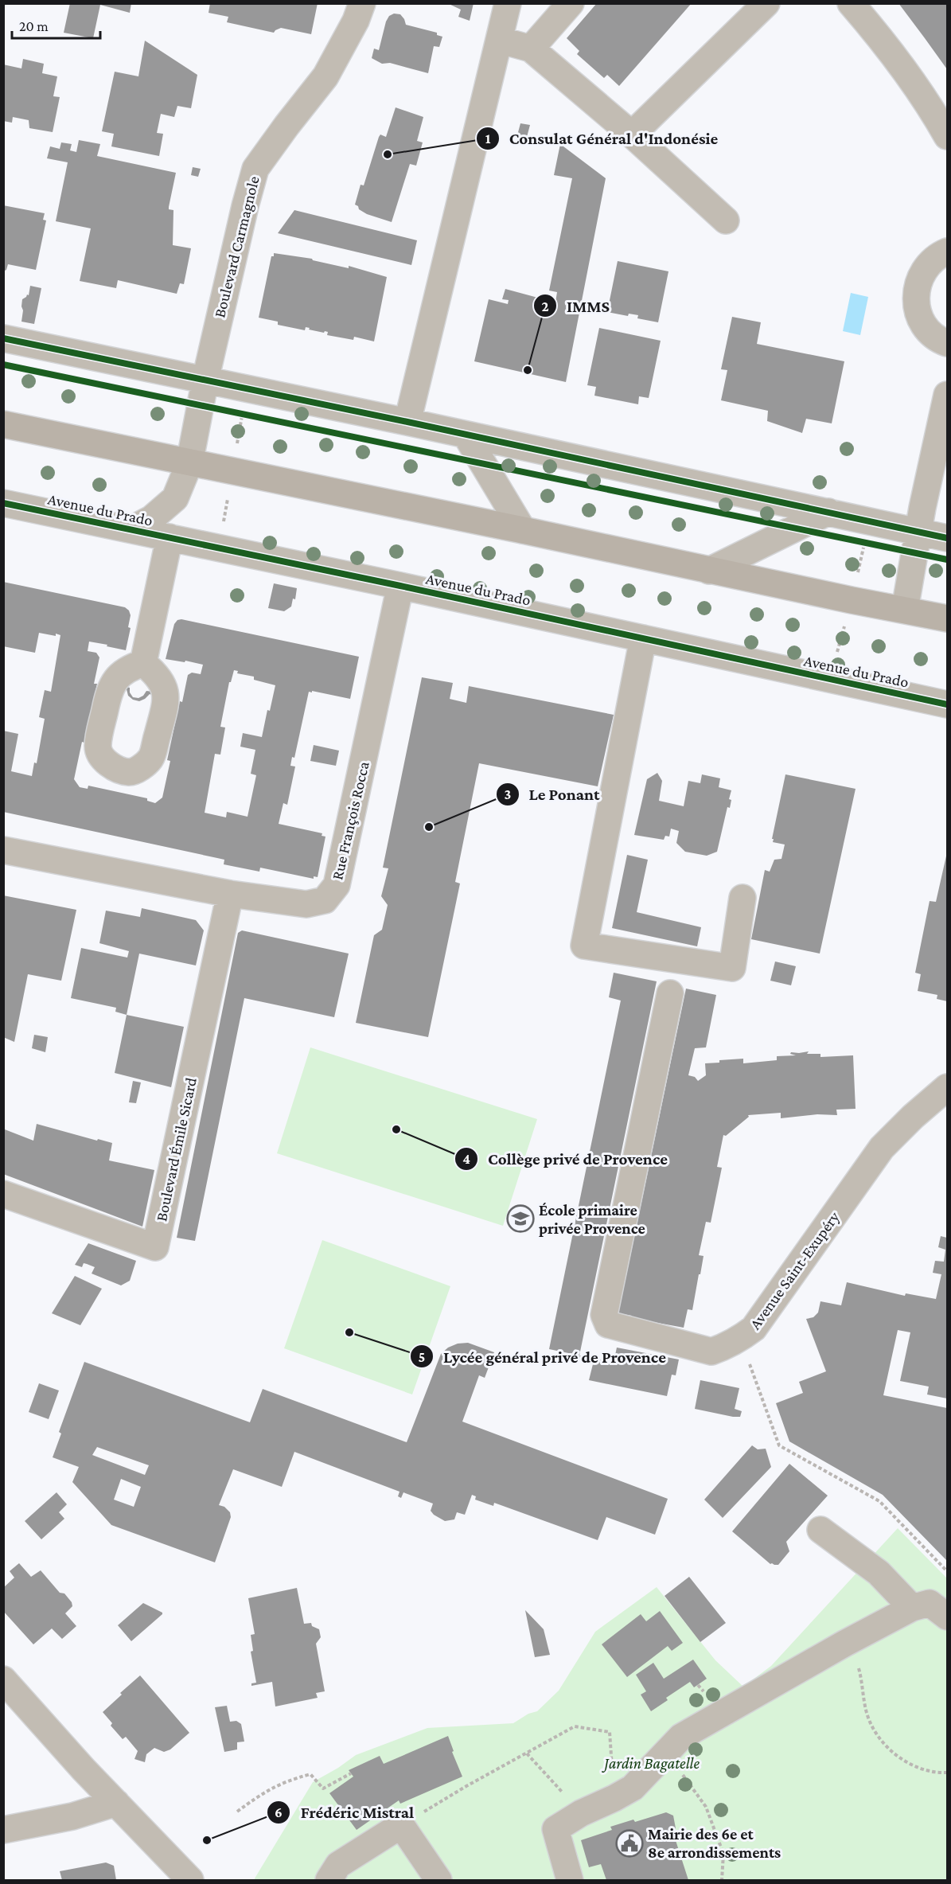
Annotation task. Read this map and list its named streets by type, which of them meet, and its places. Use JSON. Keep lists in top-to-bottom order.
{
  "streets": {
    "street": [
      "Boulevard Carmagnole",
      "Avenue du Prado",
      "Rue François Rocca",
      "Boulevard Émile Sicard",
      "Avenue Saint-Exupéry"
    ]
  },
  "crossings": [
    ["Boulevard Carmagnole", "Avenue du Prado"],
    ["Avenue du Prado", "Rue François Rocca"],
    ["Rue François Rocca", "Boulevard Émile Sicard"]
  ],
  "parks": ["Jardin Bagatelle"],
  "places": {
    "other": [
      "Consulat Général d'Indonésie",
      "IMMS",
      "Le Ponant",
      "Collège privé de Provence",
      "Lycée général privé de Provence",
      "Frédéric Mistral"
    ],
    "school or university": ["École primaire privée Provence"],
    "public building": ["Mairie des 6e et 8e arrondissements"]
  },
  "scale_bar": "20 m"
}
